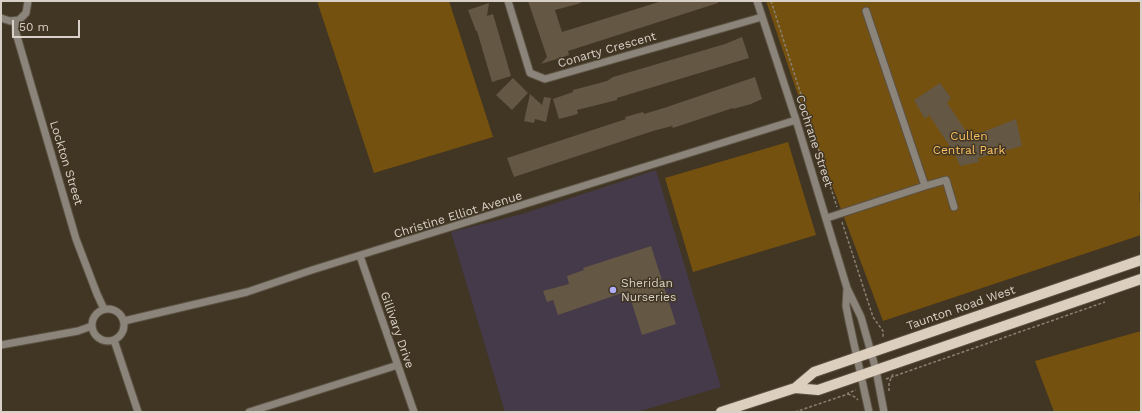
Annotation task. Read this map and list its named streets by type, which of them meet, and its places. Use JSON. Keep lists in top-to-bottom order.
{
  "streets": {
    "main road": ["Taunton Road West"],
    "street": [
      "Conarty Crescent",
      "Cochrane Street",
      "Lockton Street",
      "Christine Elliot Avenue",
      "Gillivary Drive"
    ]
  },
  "crossings": [
    ["Conarty Crescent", "Cochrane Street"],
    ["Cochrane Street", "Christine Elliot Avenue"],
    ["Cochrane Street", "Taunton Road West"],
    ["Lockton Street", "Christine Elliot Avenue"],
    ["Christine Elliot Avenue", "Gillivary Drive"]
  ],
  "parks": ["Cullen Central Park"],
  "places": ["Sheridan Nurseries"],
  "scale_bar": "50 m"
}
